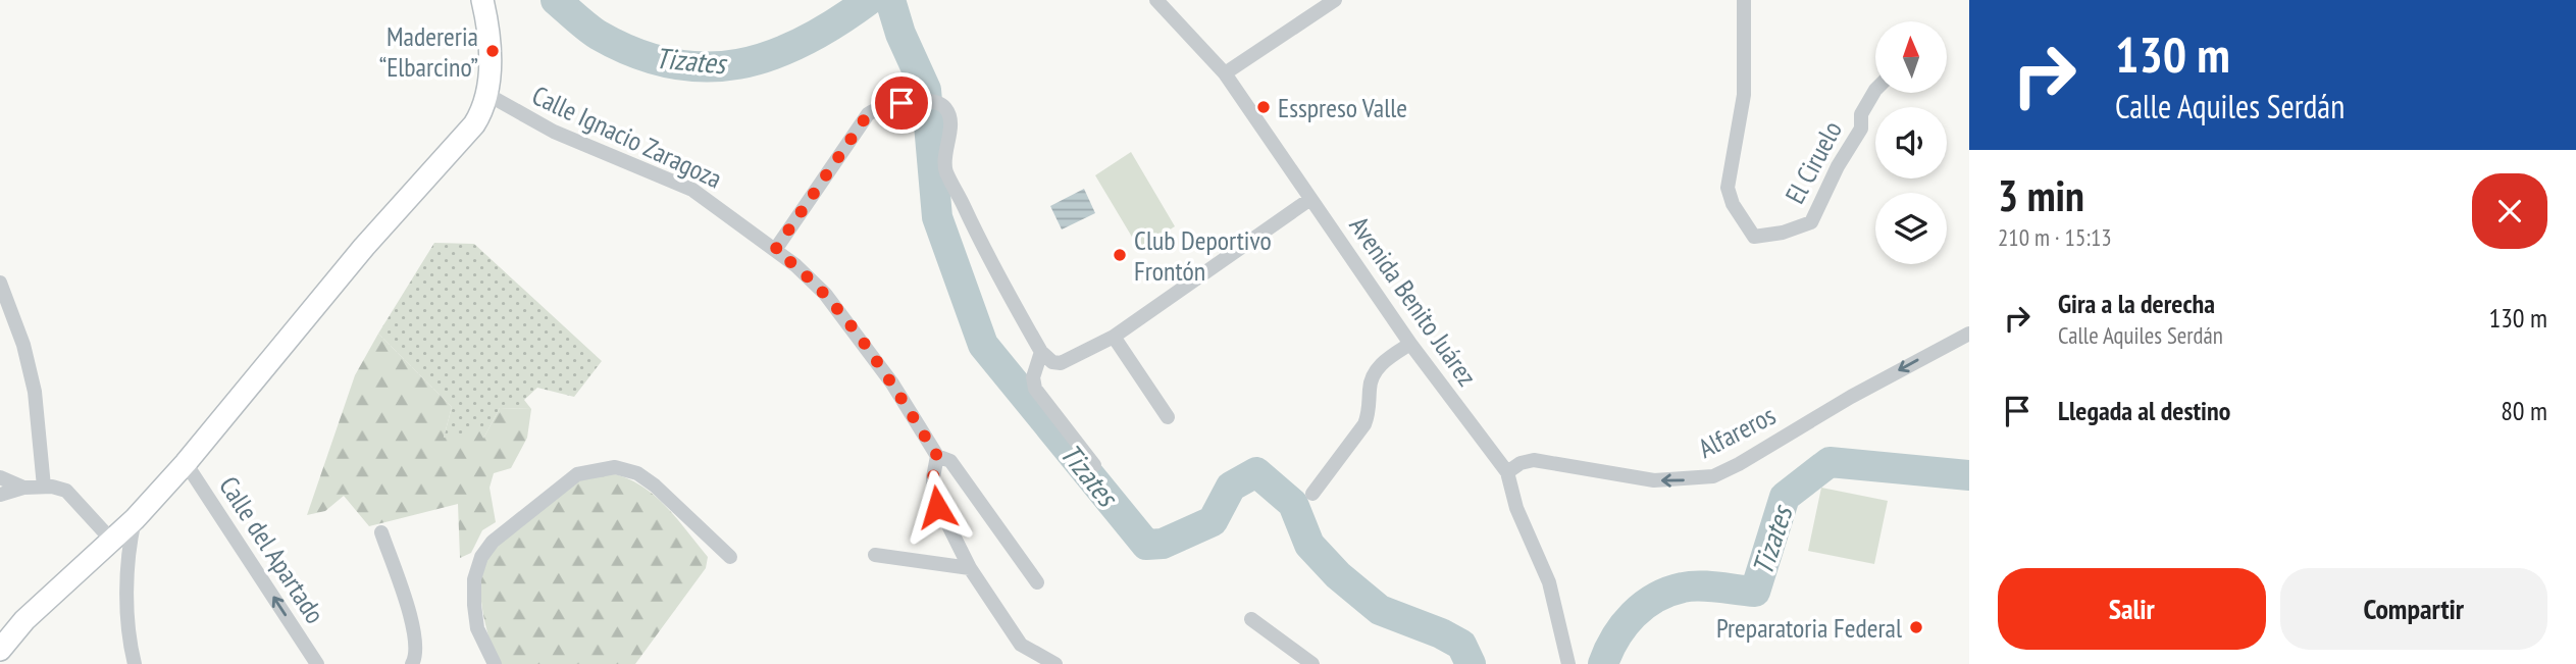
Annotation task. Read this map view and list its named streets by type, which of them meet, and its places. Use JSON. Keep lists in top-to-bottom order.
{
  "streets": {
    "street": [
      "Calle Ignacio Zaragoza",
      "El Ciruelo",
      "Avenida Benito Juárez",
      "Alfareros",
      "Calle del Apartado"
    ]
  },
  "crossings": [
    ["Avenida Benito Juárez", "Alfareros"]
  ],
  "one_way": ["Alfareros"],
  "water": ["Tizates"],
  "places": [
    "Madereria “Elbarcino”",
    "Esspreso Valle",
    "Club Deportivo Frontón",
    "Preparatoria Federal"
  ],
  "north": "top",
  "page": {
    "turn": ["130 m", "Calle Aquiles Serdán"],
    "heading": ["3 min", "210 m · 15:13"],
    "list": [
      {
        "name": "Gira a la derecha",
        "note": "Calle Aquiles Serdán",
        "value": "130 m"
      },
      {
        "name": "Llegada al destino",
        "value": "80 m"
      }
    ],
    "buttons": ["Salir", "Compartir"]
  }
}
